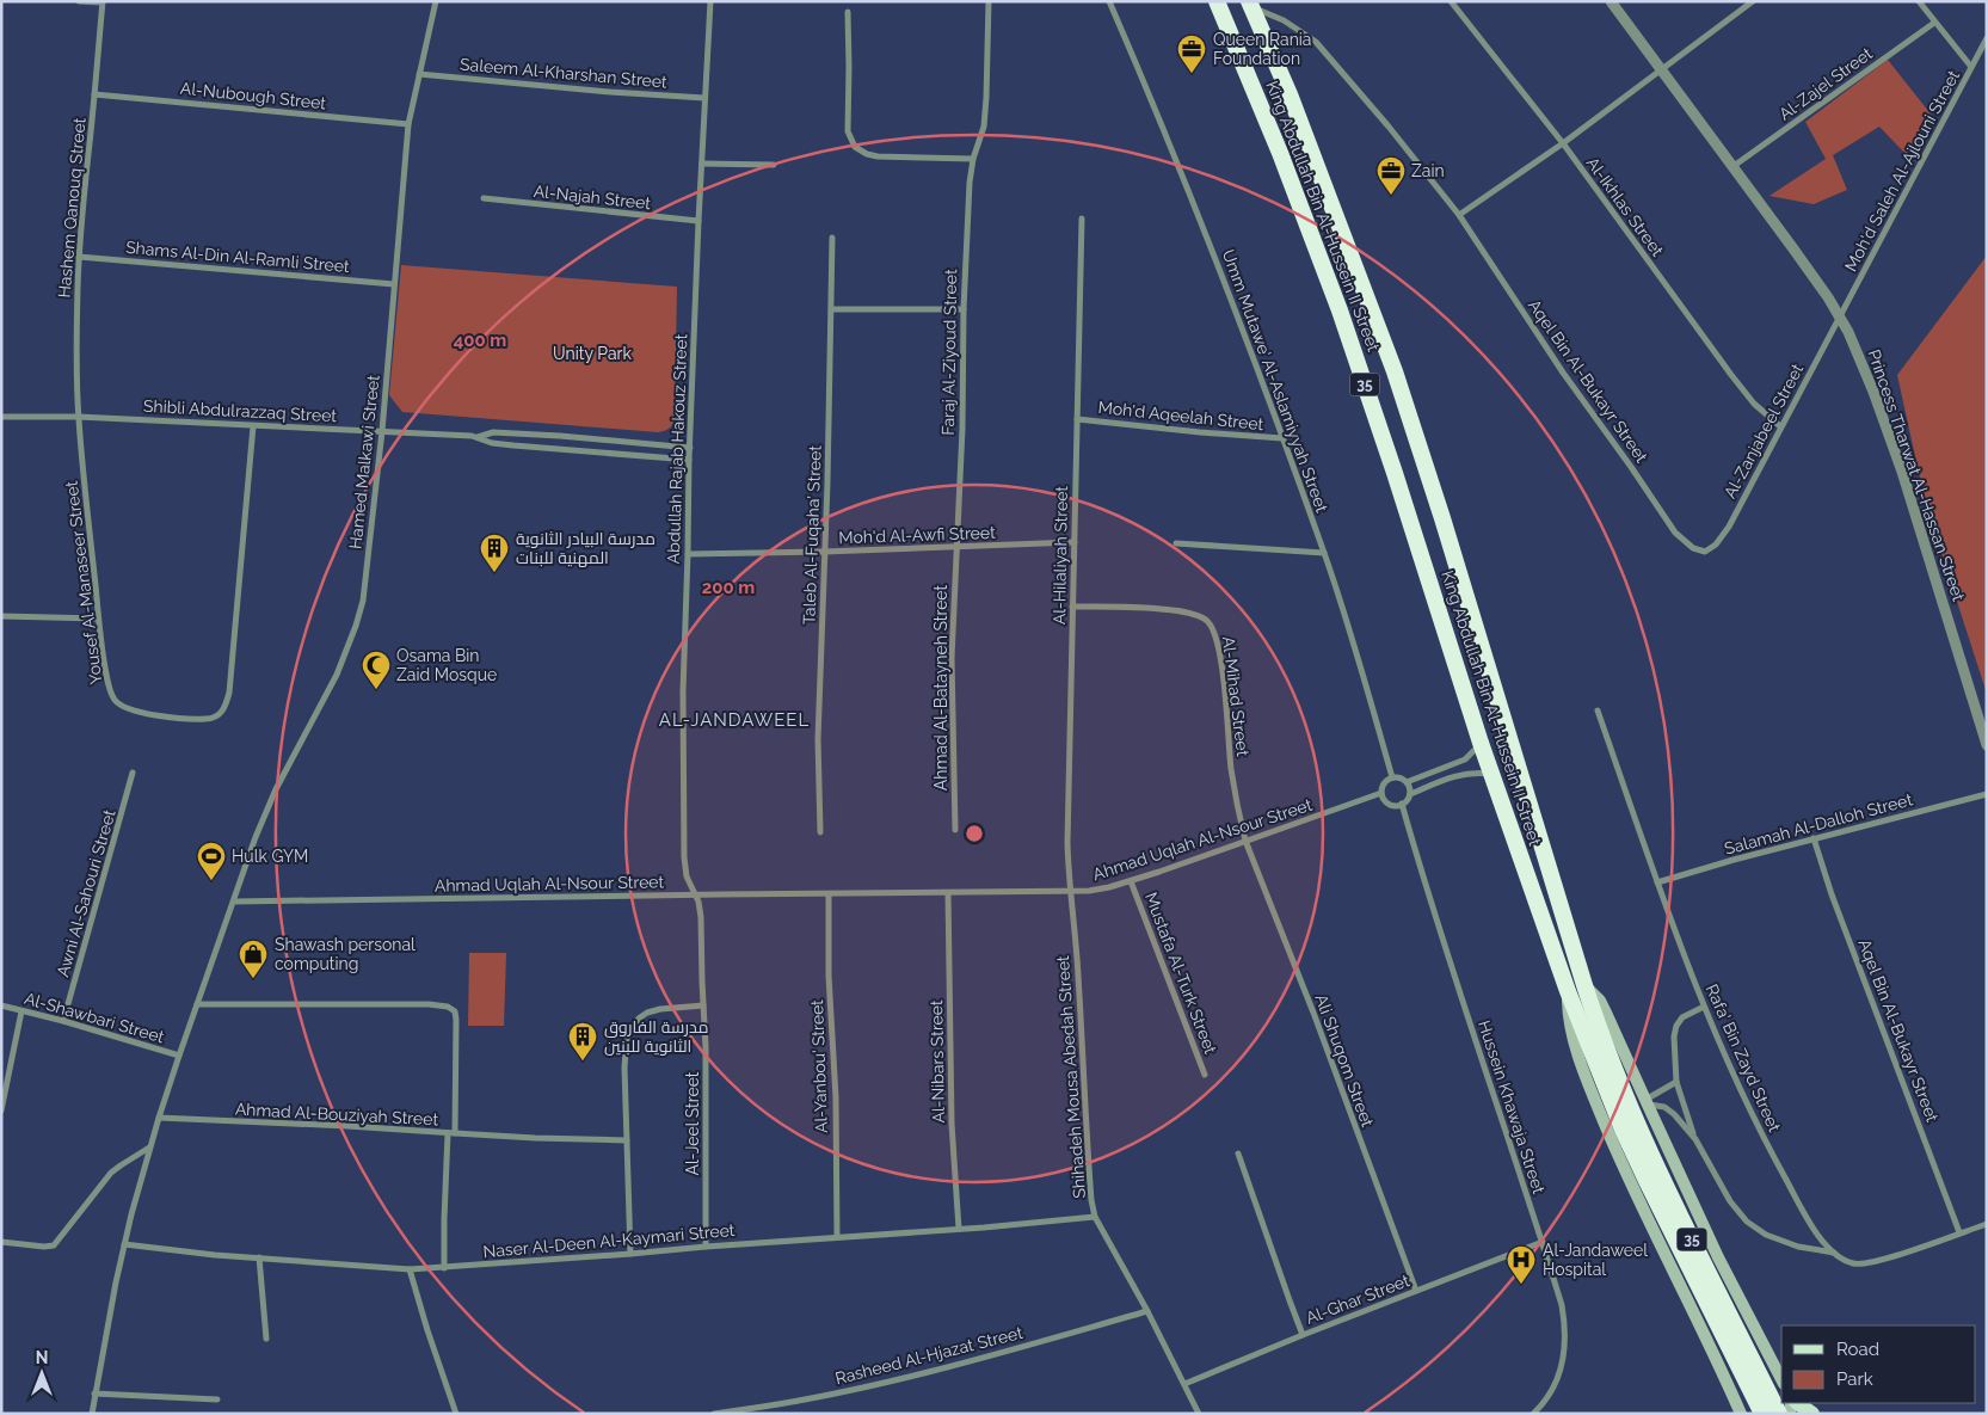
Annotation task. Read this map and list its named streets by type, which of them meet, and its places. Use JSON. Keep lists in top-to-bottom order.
{
  "streets": {
    "highway": ["King Abdullah Bin Al-Hussein II Street", "35"],
    "street": [
      "Saleem Al-Kharshan Street",
      "Al-Zajel Street",
      "Al-Nubough Street",
      "Moh'd Saleh Al-Ajlouni Street",
      "Al-Najah Street",
      "Al-Ikhlas Street",
      "Hashem Qanouq Street",
      "Shams Al-Din Al-Ramli Street",
      "Faraj Al-Ziyoud Street",
      "Umm Mutawe' Al-Aslamiyyah Street",
      "Aqel Bin Al-Bukayr Street",
      "Shibli Abdulrazzaq Street",
      "Moh'd Aqeelah Street",
      "Al-Zanjabeel Street",
      "Abdullah Rajab Hakouz Street",
      "Hamed Malkawi Street",
      "Princess Tharwat Al-Hassan Street",
      "Taleb Al-Fuqaha' Street",
      "Moh'd Al-Awfi Street",
      "Al-Hilaliyah Street",
      "Yousef Al-Manaseer Street",
      "Ahmad Al-Batayneh Street",
      "Al-Mihad Street",
      "Salamah Al-Dalloh Street",
      "Ahmad Uqlah Al-Nsour Street",
      "Awni Al-Sahouri Street",
      "Mustafa Al-Turk Street",
      "Al-Shawbari Street",
      "Rafa' Bin Zayd Street",
      "Ali Shuqom Street",
      "Al-Nibars Street",
      "Al-Yanbou' Street",
      "Shihadeh Mousa Abedah Street",
      "Hussein Khawaja Street",
      "Ahmad Al-Bouziyah Street",
      "Al-Jeel Street",
      "Naser Al-Deen Al-Kaymari Street",
      "Al-Ghar Street",
      "Rasheed Al-Hjazat Street"
    ]
  },
  "crossings": [
    ["Saleem Al-Kharshan Street", "Abdullah Rajab Hakouz Street"],
    ["Saleem Al-Kharshan Street", "Hamed Malkawi Street"],
    ["Al-Zajel Street", "Princess Tharwat Al-Hassan Street"],
    ["Al-Nubough Street", "Hashem Qanouq Street"],
    ["Al-Nubough Street", "Hamed Malkawi Street"],
    ["Moh'd Saleh Al-Ajlouni Street", "Al-Zanjabeel Street"],
    ["Moh'd Saleh Al-Ajlouni Street", "Princess Tharwat Al-Hassan Street"],
    ["Al-Najah Street", "Abdullah Rajab Hakouz Street"],
    ["Al-Ikhlas Street", "Al-Zanjabeel Street"],
    ["Hashem Qanouq Street", "Shams Al-Din Al-Ramli Street"],
    ["Hashem Qanouq Street", "Shibli Abdulrazzaq Street"],
    ["Hashem Qanouq Street", "Yousef Al-Manaseer Street"],
    ["King Abdullah Bin Al-Hussein II Street", "Aqel Bin Al-Bukayr Street"],
    ["Shams Al-Din Al-Ramli Street", "Hamed Malkawi Street"],
    ["Faraj Al-Ziyoud Street", "Moh'd Al-Awfi Street"],
    ["Faraj Al-Ziyoud Street", "Ahmad Al-Batayneh Street"],
    ["Umm Mutawe' Al-Aslamiyyah Street", "Moh'd Aqeelah Street"],
    ["Umm Mutawe' Al-Aslamiyyah Street", "Ahmad Uqlah Al-Nsour Street"],
    ["Umm Mutawe' Al-Aslamiyyah Street", "Hussein Khawaja Street"],
    ["Aqel Bin Al-Bukayr Street", "Al-Zanjabeel Street"],
    ["Aqel Bin Al-Bukayr Street", "Salamah Al-Dalloh Street"],
    ["Aqel Bin Al-Bukayr Street", "Rafa' Bin Zayd Street"],
    ["Shibli Abdulrazzaq Street", "Abdullah Rajab Hakouz Street"],
    ["Shibli Abdulrazzaq Street", "Hamed Malkawi Street"],
    ["Shibli Abdulrazzaq Street", "Yousef Al-Manaseer Street"],
    ["Moh'd Aqeelah Street", "Al-Hilaliyah Street"],
    ["Al-Zanjabeel Street", "Princess Tharwat Al-Hassan Street"],
    ["Abdullah Rajab Hakouz Street", "Moh'd Al-Awfi Street"],
    ["Abdullah Rajab Hakouz Street", "Ahmad Uqlah Al-Nsour Street"],
    ["Abdullah Rajab Hakouz Street", "Al-Jeel Street"],
    ["Hamed Malkawi Street", "Ahmad Uqlah Al-Nsour Street"],
    ["Taleb Al-Fuqaha' Street", "Moh'd Al-Awfi Street"],
    ["Moh'd Al-Awfi Street", "Al-Hilaliyah Street"],
    ["Moh'd Al-Awfi Street", "Ahmad Al-Batayneh Street"],
    ["Al-Hilaliyah Street", "Al-Mihad Street"],
    ["Al-Hilaliyah Street", "Ahmad Uqlah Al-Nsour Street"],
    ["Al-Hilaliyah Street", "Shihadeh Mousa Abedah Street"],
    ["Al-Mihad Street", "Ahmad Uqlah Al-Nsour Street"],
    ["Al-Mihad Street", "Ali Shuqom Street"],
    ["Salamah Al-Dalloh Street", "Rafa' Bin Zayd Street"],
    ["Ahmad Uqlah Al-Nsour Street", "Mustafa Al-Turk Street"],
    ["Ahmad Uqlah Al-Nsour Street", "Ali Shuqom Street"],
    ["Ahmad Uqlah Al-Nsour Street", "Al-Nibars Street"],
    ["Ahmad Uqlah Al-Nsour Street", "Al-Yanbou' Street"],
    ["Ahmad Uqlah Al-Nsour Street", "Shihadeh Mousa Abedah Street"],
    ["Ahmad Uqlah Al-Nsour Street", "Hussein Khawaja Street"],
    ["Ahmad Uqlah Al-Nsour Street", "Al-Jeel Street"],
    ["Awni Al-Sahouri Street", "Al-Shawbari Street"],
    ["Ali Shuqom Street", "Al-Ghar Street"],
    ["Al-Nibars Street", "Naser Al-Deen Al-Kaymari Street"],
    ["Al-Yanbou' Street", "Naser Al-Deen Al-Kaymari Street"],
    ["Shihadeh Mousa Abedah Street", "Naser Al-Deen Al-Kaymari Street"],
    ["Shihadeh Mousa Abedah Street", "Al-Ghar Street"],
    ["Shihadeh Mousa Abedah Street", "Rasheed Al-Hjazat Street"],
    ["Hussein Khawaja Street", "Al-Ghar Street"],
    ["Al-Jeel Street", "Naser Al-Deen Al-Kaymari Street"]
  ],
  "districts": ["AL-JANDAWEEL"],
  "parks": ["Unity Park"],
  "places": {
    "office": ["Queen Rania Foundation", "Zain"],
    "building": ["مدرسة البيادر الثانوية المهنية للبنات", "مدرسة الفاروق الثانوية للبنين"],
    "mosque": ["Osama Bin Zaid Mosque"],
    "sports": ["Hulk GYM"],
    "shop": ["Shawash personal computing"],
    "hospital": ["Al-Jandaweel Hospital"]
  },
  "legend": ["Road", "Park"],
  "north": "top",
  "rings": ["400 m", "200 m"]
}
